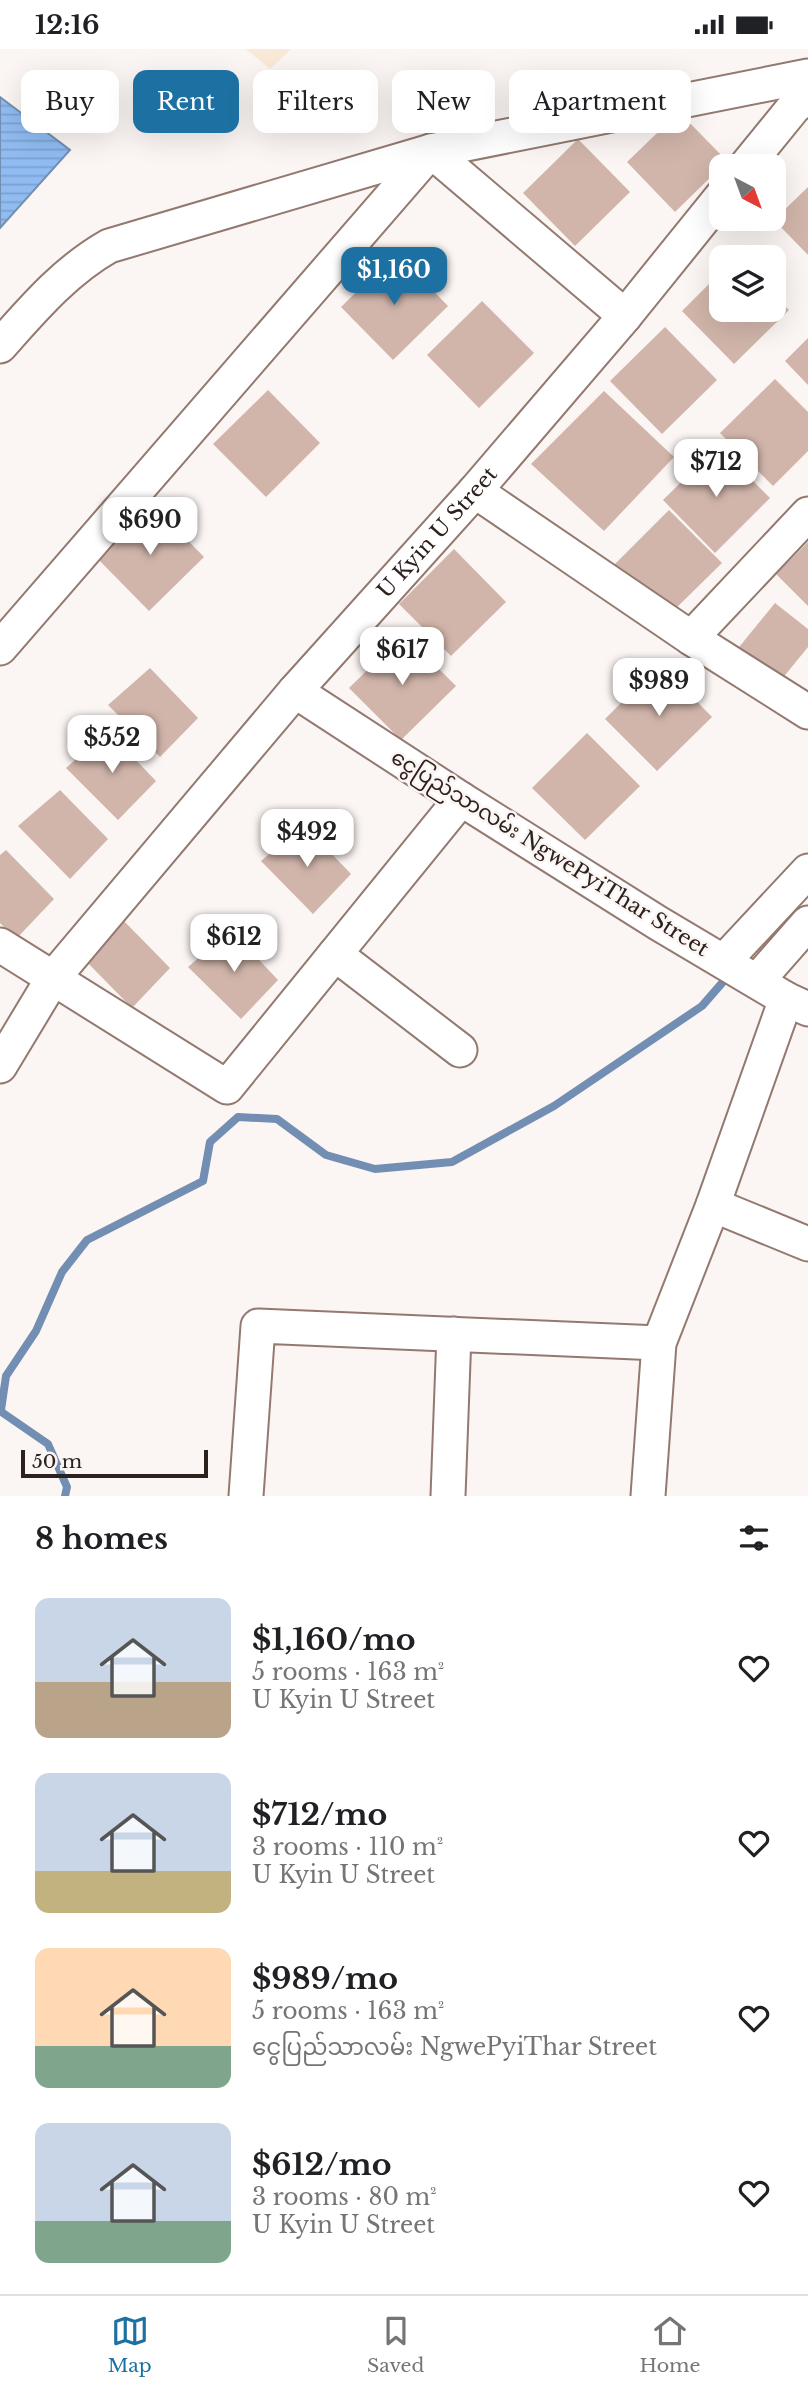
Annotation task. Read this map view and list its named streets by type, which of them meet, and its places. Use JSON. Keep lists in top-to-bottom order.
{
  "streets": {
    "street": ["U Kyin U Street", "ငွေပြည်သာလမ်း NgwePyiThar Street"]
  },
  "crossings": [
    ["U Kyin U Street", "ငွေပြည်သာလမ်း NgwePyiThar Street"]
  ],
  "scale_bar": "50 m",
  "north": "bottom right",
  "page": {
    "status": "12:16",
    "chip": [
      "Buy",
      "Rent",
      "Filters",
      "New",
      "Apartment"
    ],
    "price": [
      "$1,160",
      "$712",
      "$690",
      "$617",
      "$989",
      "$552",
      "$492",
      "$612"
    ],
    "scale": "50 m",
    "heading": "8 homes",
    "list": [
      {
        "name": "$1,160/mo",
        "note": "5 rooms · 163 m² · U Kyin U Street"
      },
      {
        "name": "$712/mo",
        "note": "3 rooms · 110 m² · U Kyin U Street"
      },
      {
        "name": "$989/mo",
        "note": "5 rooms · 163 m² · ငွေပြည်သာလမ်း NgwePyiThar Street"
      },
      {
        "name": "$612/mo",
        "note": "3 rooms · 80 m² · U Kyin U Street"
      }
    ],
    "tabs": ["Map", "Saved", "Home"]
  }
}
